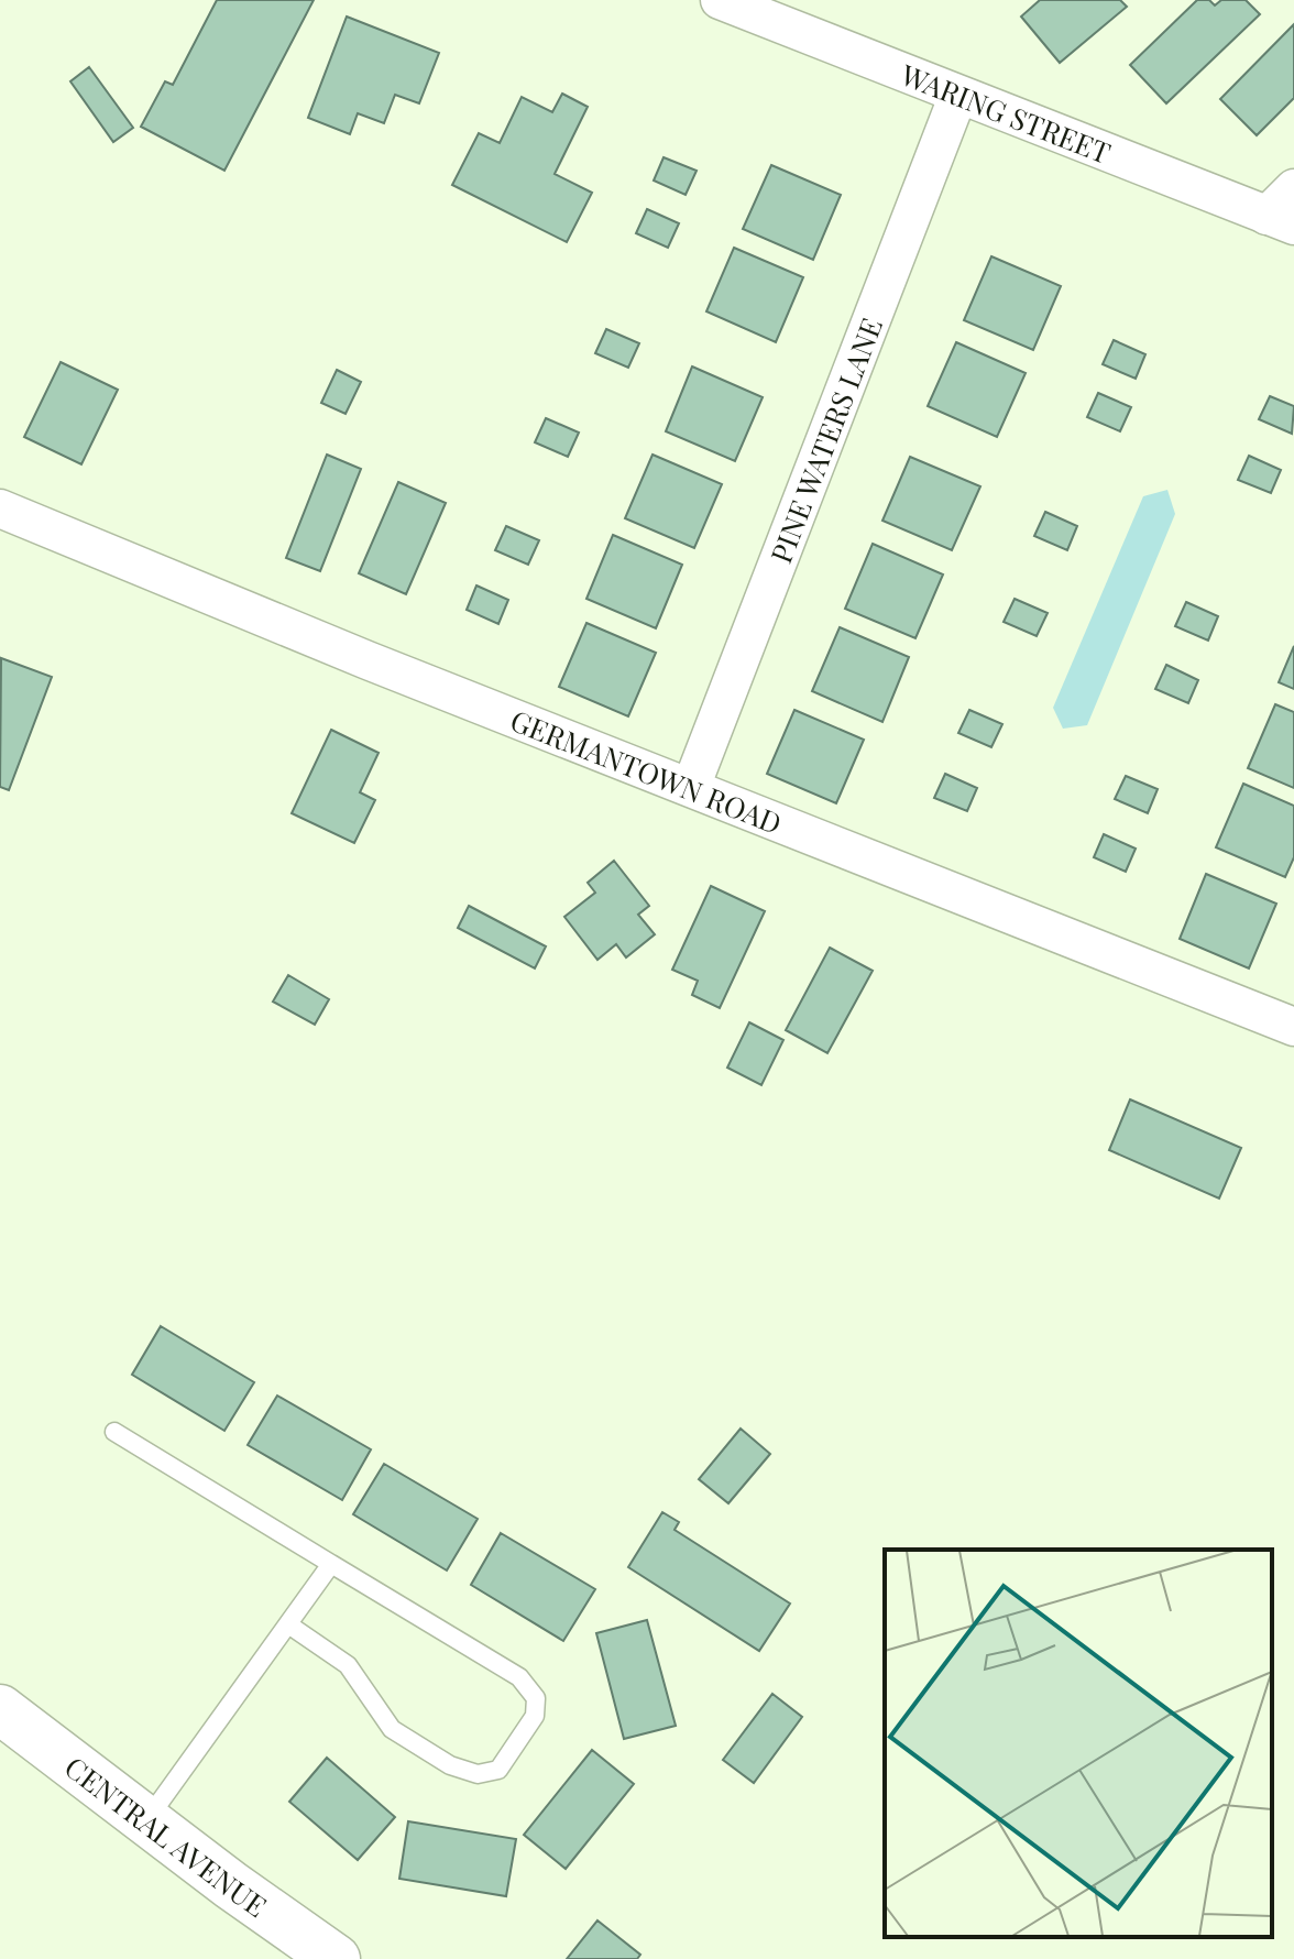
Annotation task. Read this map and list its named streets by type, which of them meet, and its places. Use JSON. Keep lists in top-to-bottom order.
{
  "streets": {
    "street": [
      "WARING STREET",
      "PINE WATERS LANE",
      "GERMANTOWN ROAD",
      "CENTRAL AVENUE"
    ]
  },
  "crossings": [
    ["WARING STREET", "PINE WATERS LANE"],
    ["PINE WATERS LANE", "GERMANTOWN ROAD"]
  ]
}
